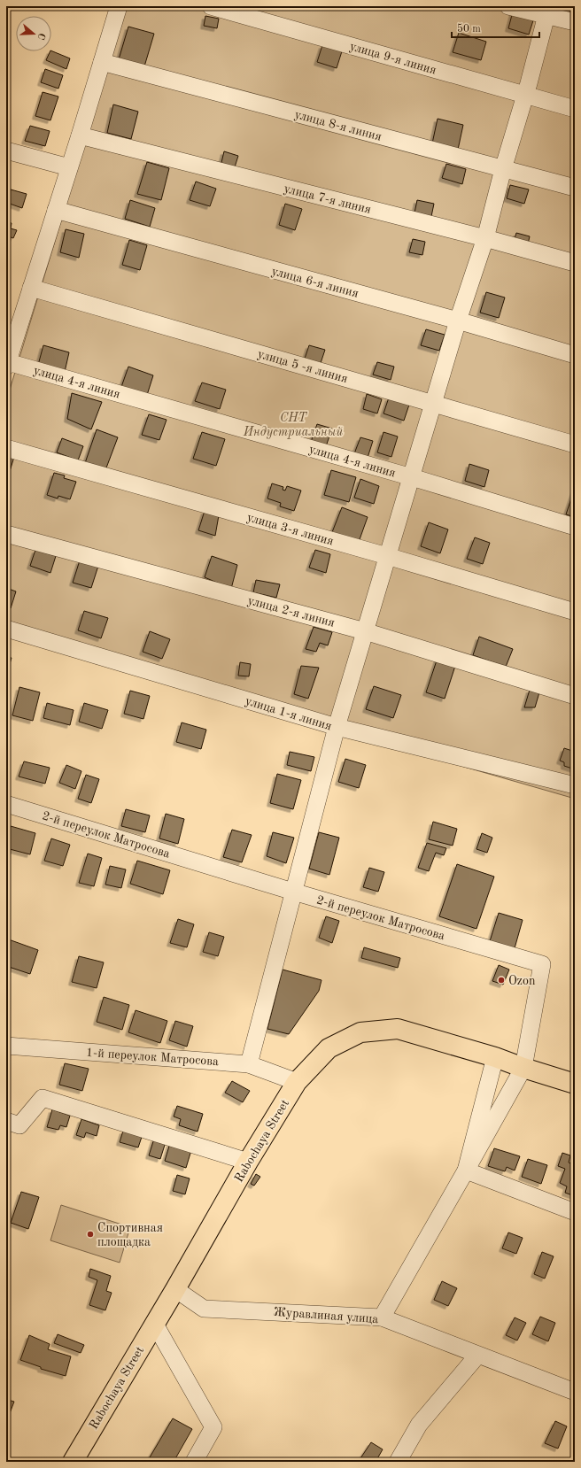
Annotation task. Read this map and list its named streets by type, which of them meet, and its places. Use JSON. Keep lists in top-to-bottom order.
{
  "streets": {
    "main road": ["Rabochaya Street"],
    "street": [
      "улица 9-я линия",
      "улица 8-я линия",
      "улица 7-я линия",
      "улица 6-я линия",
      "улица 5 -я линия",
      "улица 4-я линия",
      "улица 3-я линия",
      "улица 2-я линия",
      "улица 1-я линия",
      "2-й переулок Матросова",
      "1-й переулок Матросова",
      "Журавлиная улица"
    ]
  },
  "crossings": [
    ["2-й переулок Матросова", "Rabochaya Street"],
    ["1-й переулок Матросова", "Rabochaya Street"],
    ["Rabochaya Street", "Журавлиная улица"]
  ],
  "parks": ["СНТ Индустриальный"],
  "places": ["Ozon", "Спортивная площадка"],
  "scale_bar": "50 m",
  "north": "right"
}
